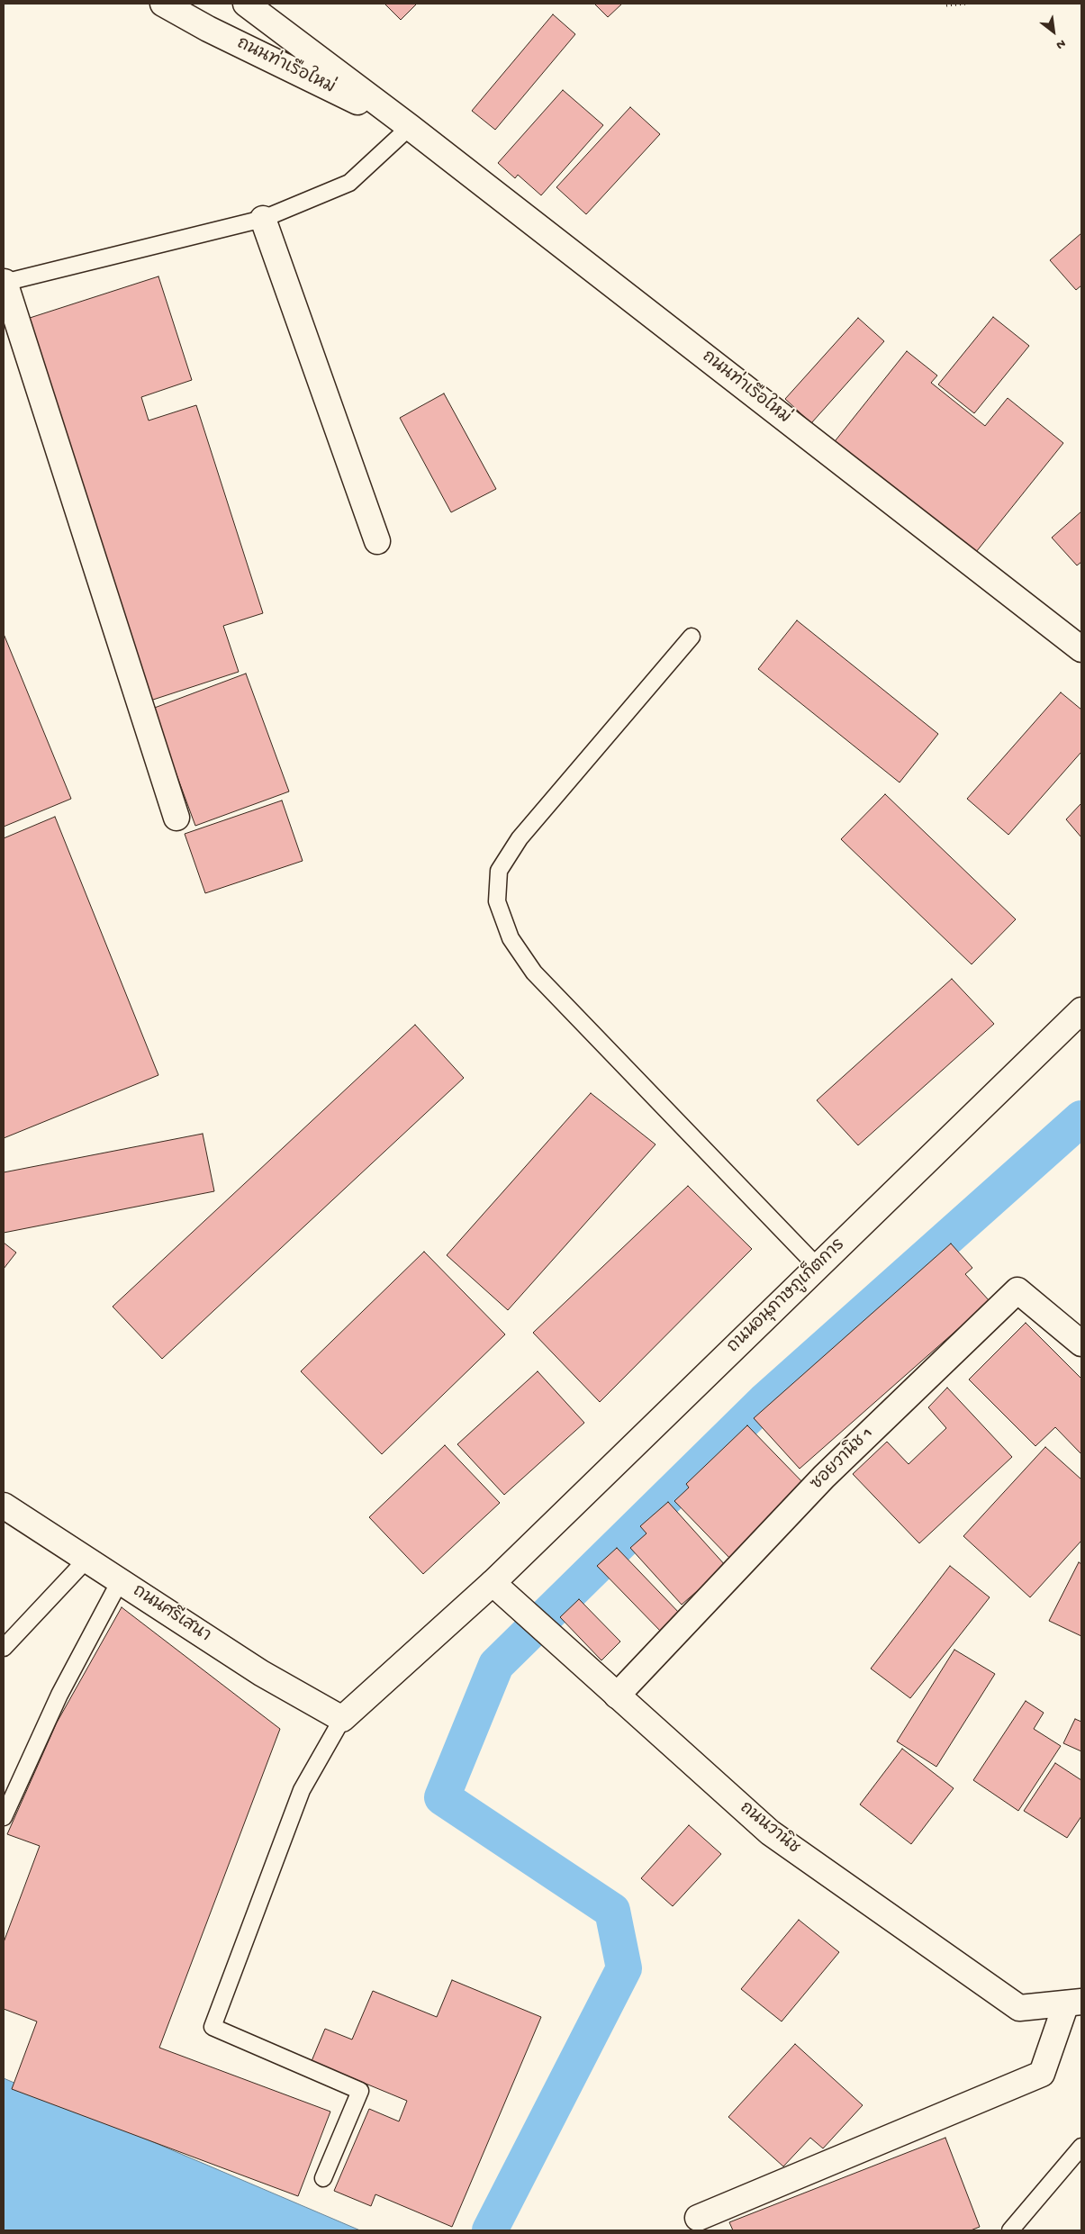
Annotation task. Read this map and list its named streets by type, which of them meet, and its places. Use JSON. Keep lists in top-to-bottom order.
{
  "streets": {
    "street": [
      "ถนนท่าเรือใหม่",
      "ถนนอนุภาษภูเก็ตการ",
      "ซอยวานิช 1",
      "ถนนศรีเสนา",
      "ถนนวานิช"
    ]
  },
  "crossings": [
    ["ถนนอนุภาษภูเก็ตการ", "ถนนศรีเสนา"],
    ["ถนนอนุภาษภูเก็ตการ", "ถนนวานิช"],
    ["ซอยวานิช 1", "ถนนวานิช"]
  ],
  "north": "bottom right"
}
